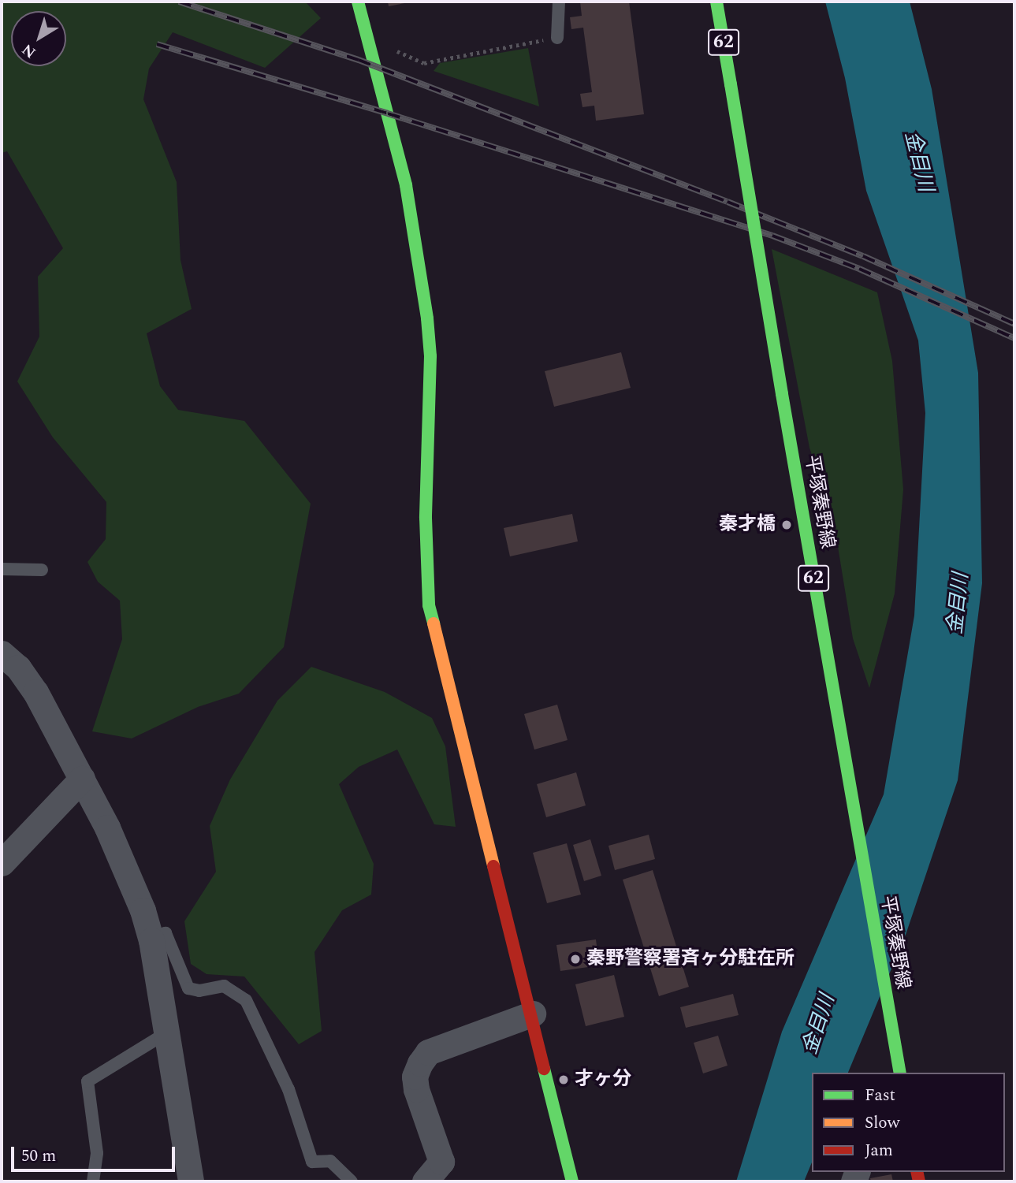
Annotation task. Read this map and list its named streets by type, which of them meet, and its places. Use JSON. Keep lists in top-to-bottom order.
{
  "streets": {
    "street": ["62", "平塚秦野線"]
  },
  "water": ["金目川"],
  "places": ["秦才橋", "秦野警察署斉ヶ分駐在所", "才ヶ分"],
  "legend": ["Fast", "Slow", "Jam"],
  "scale_bar": "50 m",
  "north": "bottom left"
}
